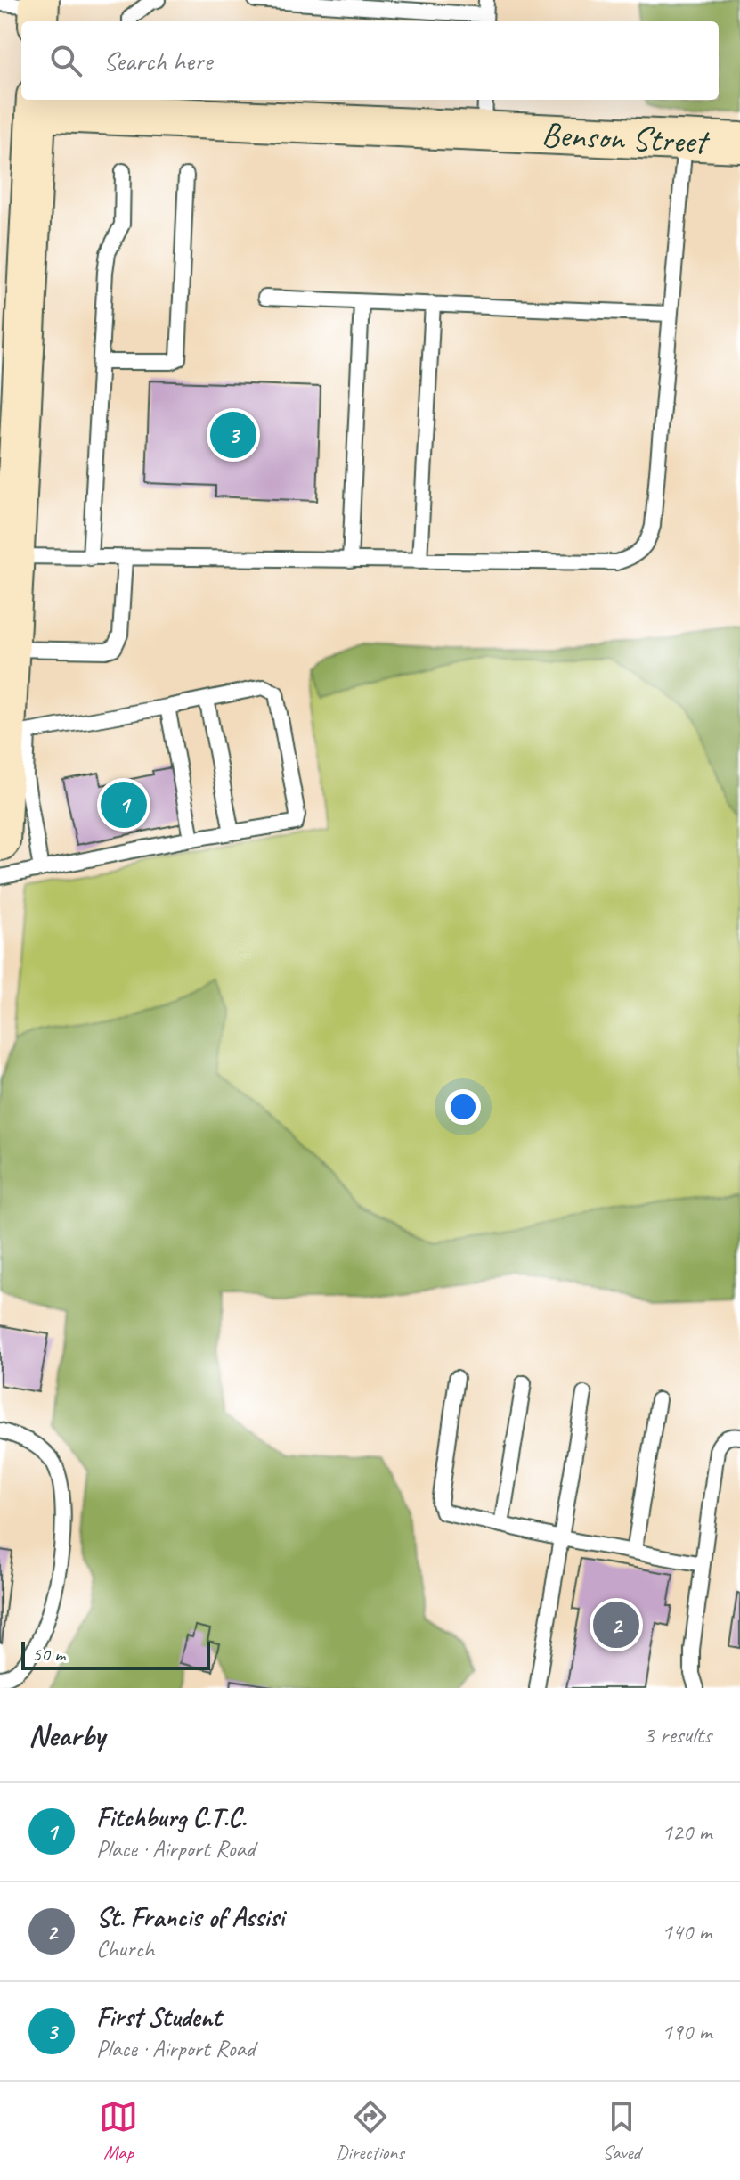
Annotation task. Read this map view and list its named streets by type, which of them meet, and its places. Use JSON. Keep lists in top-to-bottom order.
{
  "streets": {
    "main road": ["Benson Street"]
  },
  "scale_bar": "50 m",
  "page": {
    "search": "Search here",
    "pins": ["3", "1", "2"],
    "scale": "50 m",
    "heading": ["Nearby", "3 results"],
    "list": [
      {
        "mark": "1",
        "name": "Fitchburg C.T.C.",
        "note": "Place · Airport Road",
        "value": "120 m"
      },
      {
        "mark": "2",
        "name": "St. Francis of Assisi",
        "note": "Church",
        "value": "140 m"
      },
      {
        "mark": "3",
        "name": "First Student",
        "note": "Place · Airport Road",
        "value": "190 m"
      }
    ],
    "nav": ["Map", "Directions", "Saved"]
  }
}
